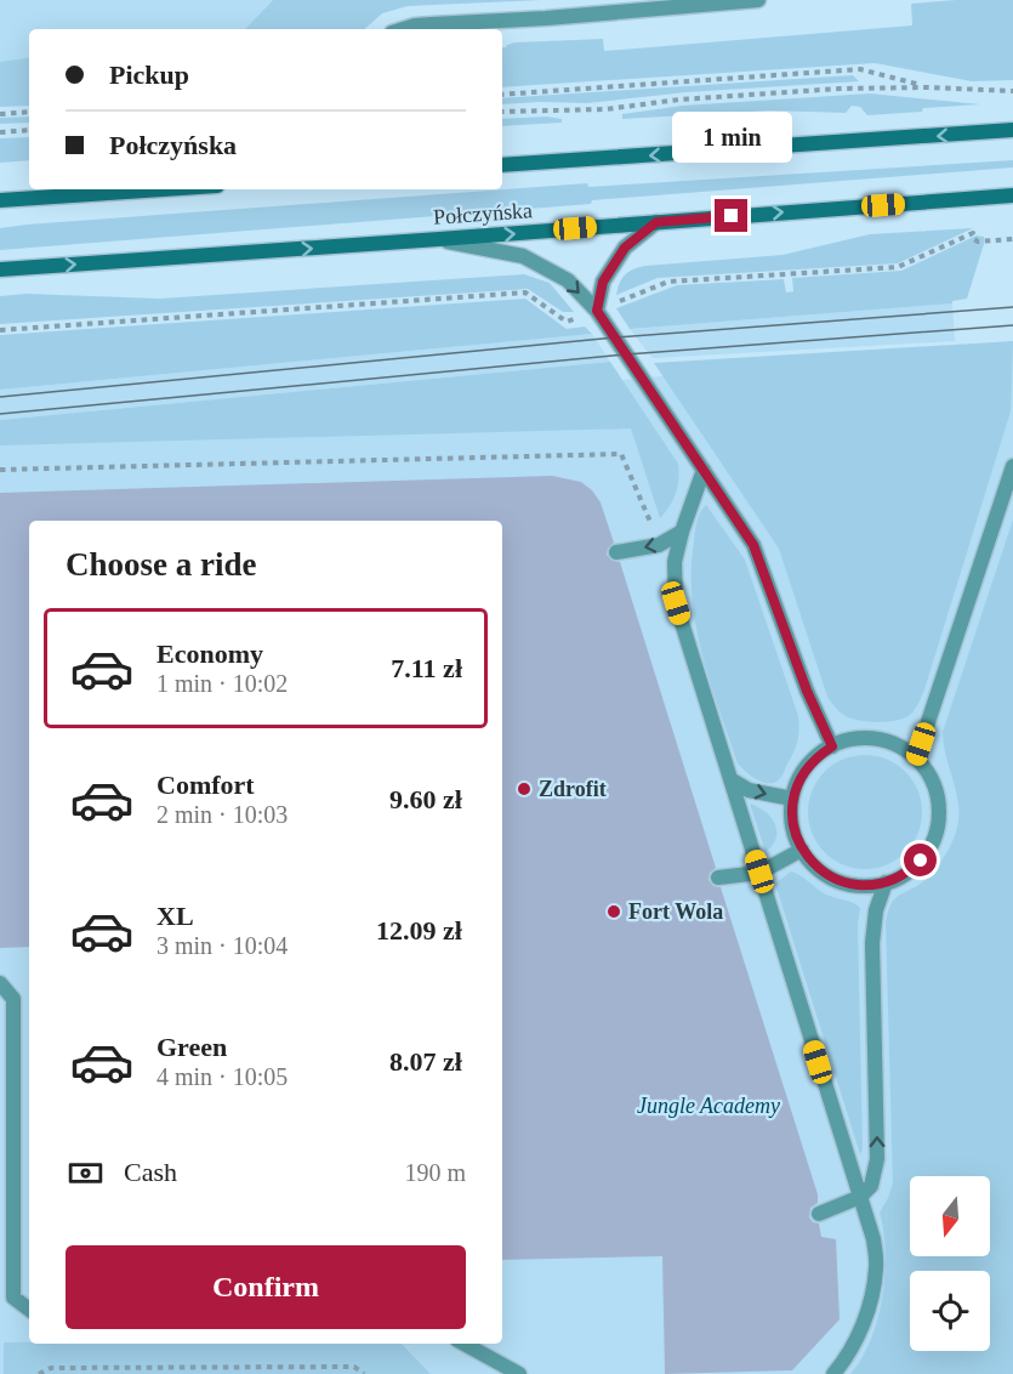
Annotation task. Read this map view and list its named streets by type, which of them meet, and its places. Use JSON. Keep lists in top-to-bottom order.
{
  "streets": {
    "main road": ["Połczyńska"]
  },
  "parks": ["Jungle Academy"],
  "places": ["Zdrofit", "Fort Wola"],
  "north": "bottom",
  "page": {
    "banner": ["Pickup", "Połczyńska"],
    "bubble": "1 min",
    "heading": "Choose a ride",
    "list": [
      {
        "name": "Economy",
        "note": "1 min · 10:02",
        "value": "7.11 zł"
      },
      {
        "name": "Comfort",
        "note": "2 min · 10:03",
        "value": "9.60 zł"
      },
      {
        "name": "XL",
        "note": "3 min · 10:04",
        "value": "12.09 zł"
      },
      {
        "name": "Green",
        "note": "4 min · 10:05",
        "value": "8.07 zł"
      }
    ],
    "pay": ["Cash", "190 m"],
    "buttons": "Confirm"
  }
}
